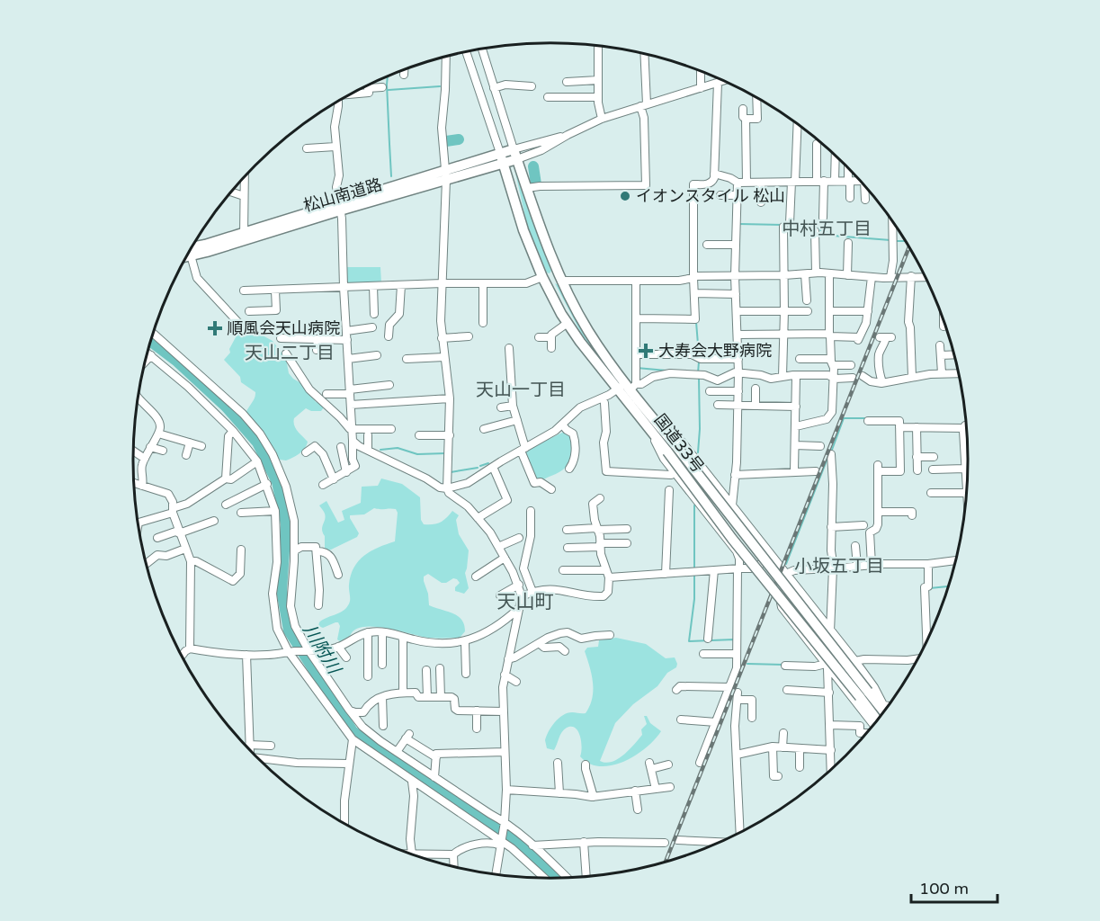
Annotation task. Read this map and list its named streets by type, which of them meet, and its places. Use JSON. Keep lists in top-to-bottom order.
{
  "streets": {
    "highway": ["松山南道路", "国道33号"]
  },
  "crossings": [
    ["松山南道路", "国道33号"]
  ],
  "districts": [
    "中村五丁目",
    "天山二丁目",
    "天山一丁目",
    "小坂五丁目",
    "天山町"
  ],
  "water": ["川附川"],
  "places": {
    "other": ["イオンスタイル 松山"],
    "health": ["順風会天山病院", "大寿会大野病院"]
  },
  "scale_bar": "100 m"
}
